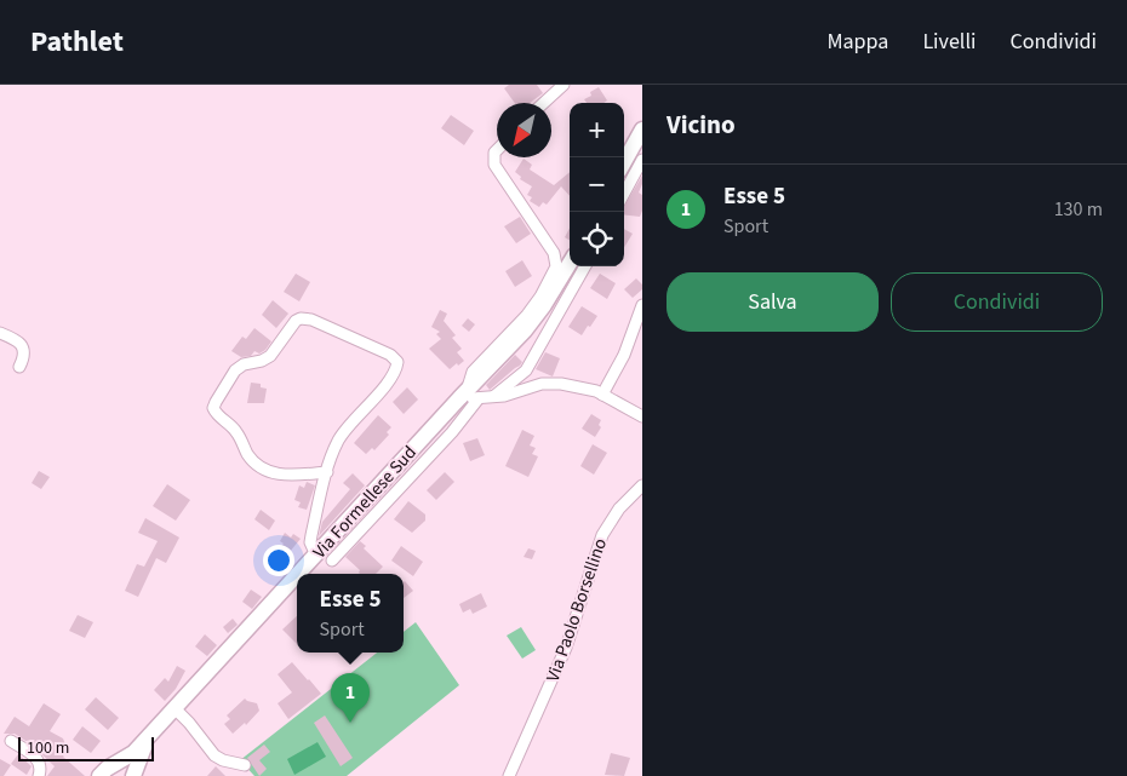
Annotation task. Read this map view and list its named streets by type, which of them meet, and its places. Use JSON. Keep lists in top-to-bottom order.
{
  "streets": {
    "street": ["Via Formellese Sud", "Via Paolo Borsellino"]
  },
  "scale_bar": "100 m",
  "north": "bottom left",
  "page": {
    "header": "Pathlet",
    "nav": ["Mappa", "Livelli", "Condividi"],
    "heading": "Vicino",
    "map_buttons": ["+", "−"],
    "list": [
      {
        "mark": "1",
        "name": "Esse 5",
        "note": "Sport",
        "value": "130 m"
      }
    ],
    "buttons": ["Salva", "Condividi"],
    "popup": ["Esse 5", "Sport"],
    "pins": "1",
    "scale": "100 m"
  }
}
